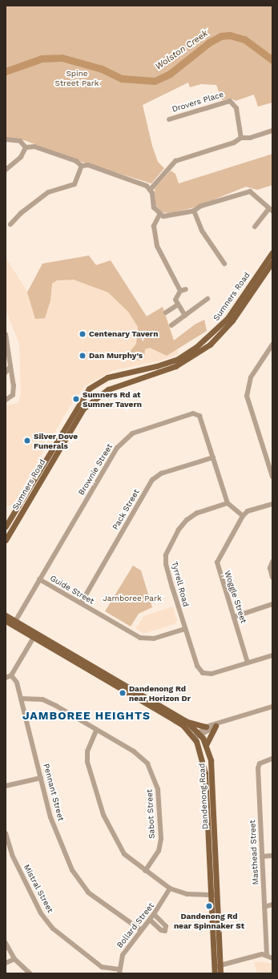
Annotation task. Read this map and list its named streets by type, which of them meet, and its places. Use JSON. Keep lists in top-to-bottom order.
{
  "streets": {
    "main road": ["Sumners Road", "Dandenong Road"],
    "street": [
      "Drovers Place",
      "Brownie Street",
      "Pack Street",
      "Tyrrell Road",
      "Guide Street",
      "Woggle Street",
      "Pennant Street",
      "Sabot Street",
      "Masthead Street",
      "Mistral Street",
      "Bollard Street"
    ]
  },
  "crossings": [
    ["Brownie Street", "Pack Street"],
    ["Brownie Street", "Tyrrell Road"],
    ["Brownie Street", "Guide Street"],
    ["Brownie Street", "Dandenong Road"],
    ["Pack Street", "Guide Street"],
    ["Tyrrell Road", "Guide Street"],
    ["Tyrrell Road", "Woggle Street"],
    ["Pennant Street", "Sabot Street"],
    ["Pennant Street", "Bollard Street"],
    ["Mistral Street", "Bollard Street"]
  ],
  "districts": ["JAMBOREE HEIGHTS"],
  "water": ["Wolston Creek"],
  "parks": ["Spine Street Park", "Jamboree Park"],
  "places": [
    "Centenary Tavern",
    "Dan Murphy's",
    "Sumners Rd at Sumner Tavern",
    "Silver Dove Funerals",
    "Dandenong Rd near Horizon Dr",
    "Dandenong Rd near Spinnaker St"
  ]
}
